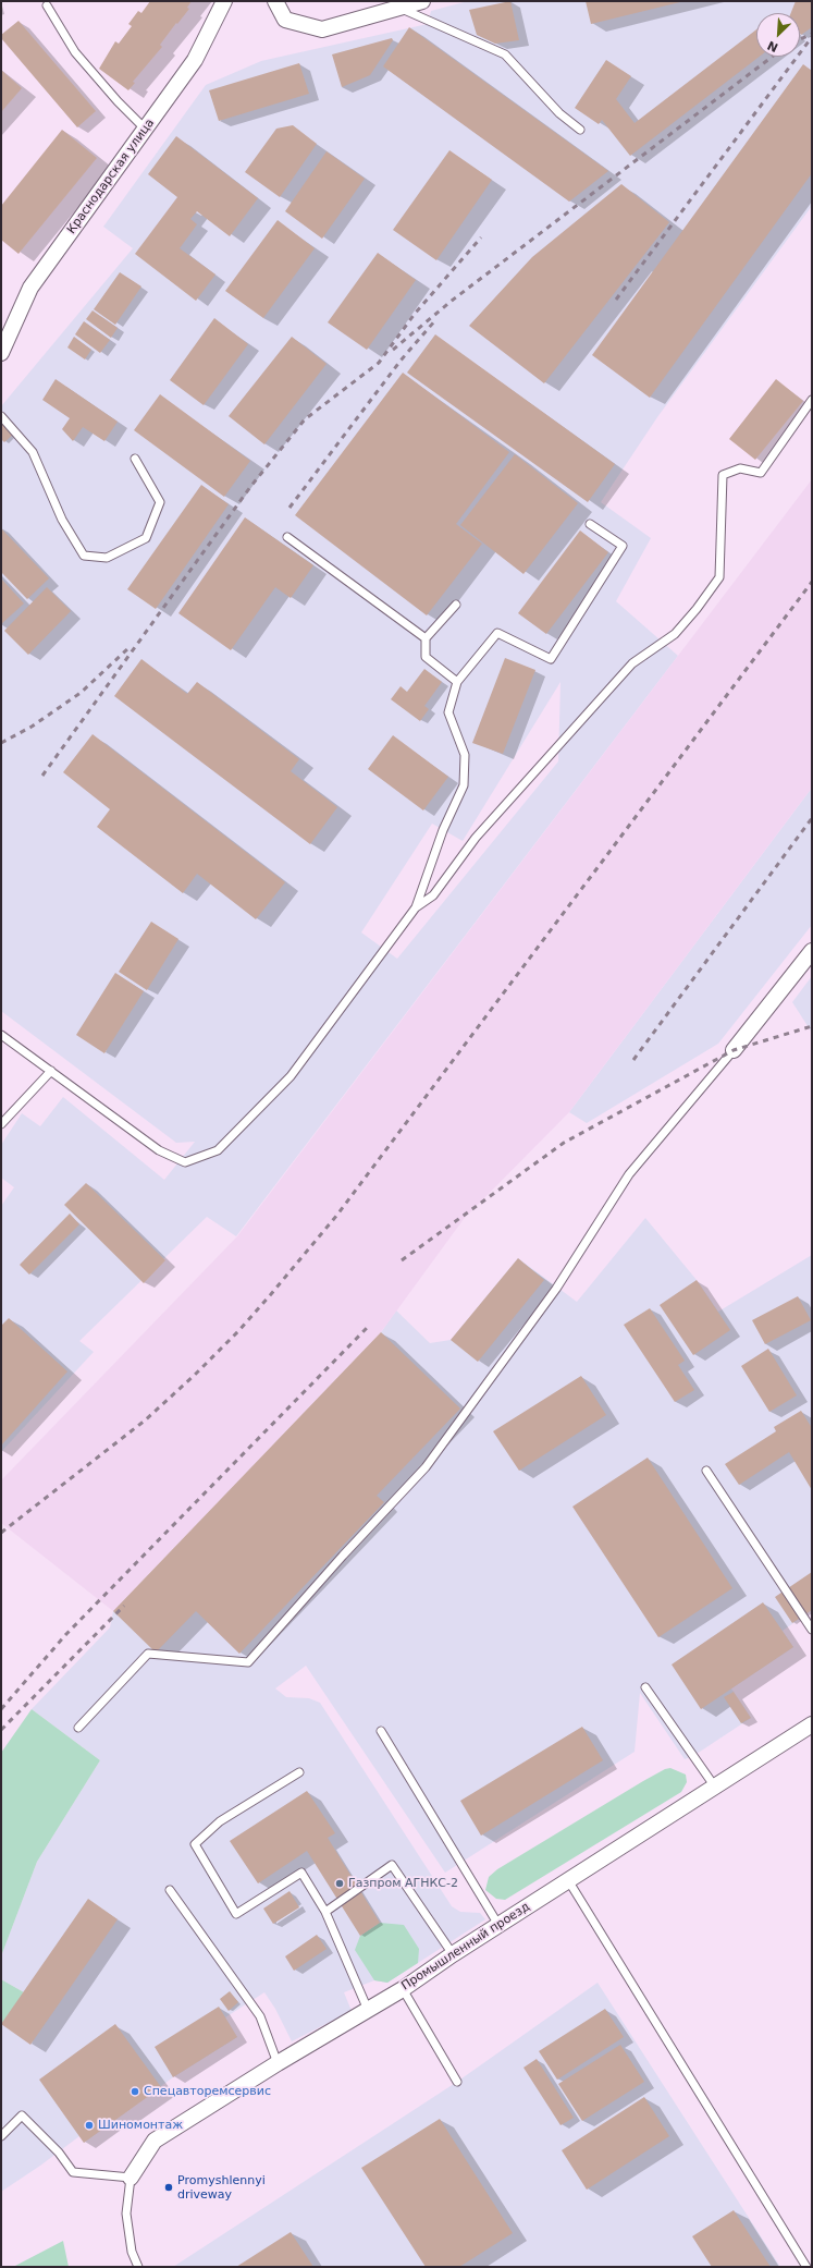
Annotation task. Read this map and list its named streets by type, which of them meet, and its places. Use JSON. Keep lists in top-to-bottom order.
{
  "streets": {
    "street": ["Краснодарская улица", "Промышленный проезд"]
  },
  "places": [
    "Газпром АГНКС-2",
    "Спецавторемсервис",
    "Шиномонтаж",
    "Promyshlennyi driveway"
  ],
  "north": "bottom left"
}
